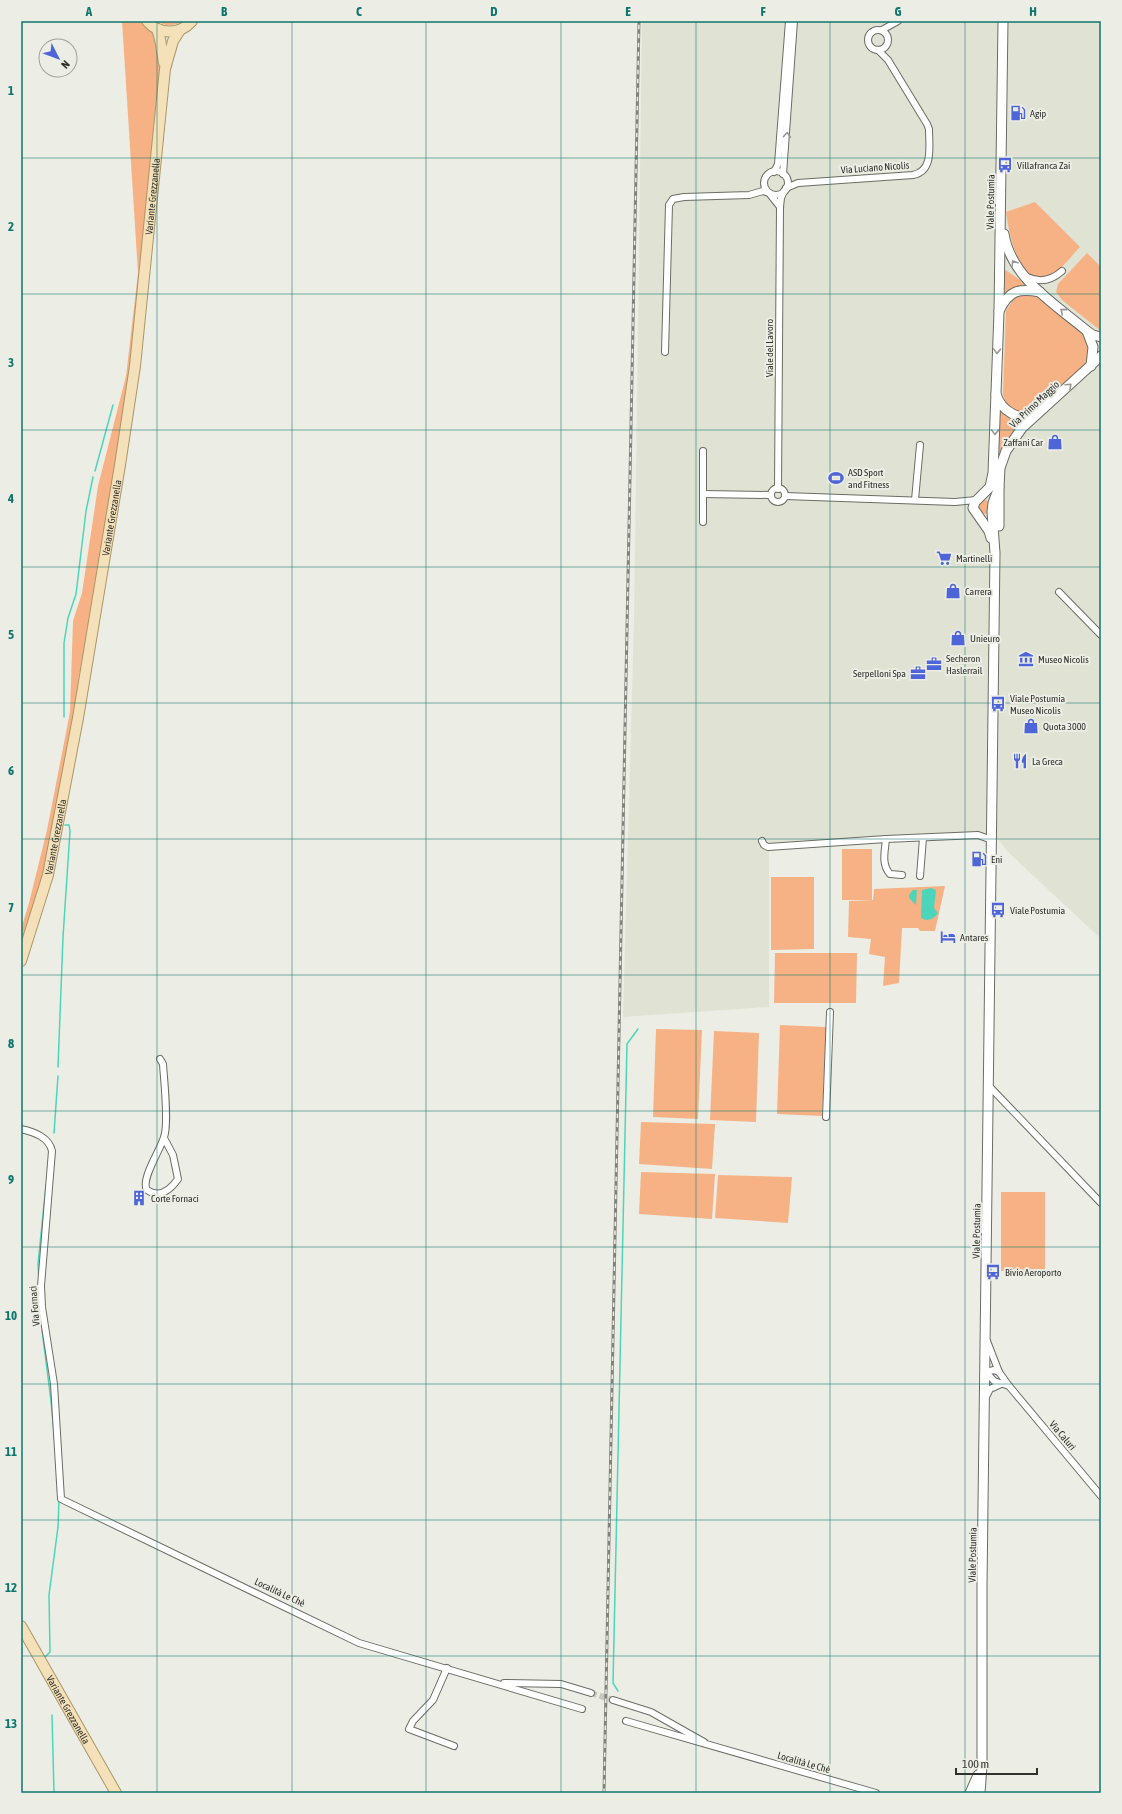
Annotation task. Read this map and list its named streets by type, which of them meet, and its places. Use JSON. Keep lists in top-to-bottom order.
{
  "streets": {
    "main road": ["Variante Grezzanella", "Viale Postumia", "Via Primo Maggio"],
    "street": [
      "Via Luciano Nicolis",
      "Viale del Lavoro",
      "Via Fornaci",
      "Via Caluri",
      "Località Le Chè"
    ]
  },
  "crossings": [
    ["Via Luciano Nicolis", "Viale del Lavoro"],
    ["Viale Postumia", "Via Primo Maggio"],
    ["Viale Postumia", "Via Caluri"],
    ["Via Fornaci", "Località Le Chè"]
  ],
  "one_way": ["Via Primo Maggio"],
  "places": {
    "fuel station": ["Agip", "Eni"],
    "bus stop": [
      "Villafranca Zai",
      "Viale Postumia Museo Nicolis",
      "Viale Postumia",
      "Bivio Aeroporto"
    ],
    "shop": [
      "Zaffani Car",
      "Carrera",
      "Unieuro",
      "Quota 3000"
    ],
    "sports": ["ASD Sport and Fitness"],
    "supermarket": ["Martinelli"],
    "museum": ["Museo Nicolis"],
    "office": ["Secheron Haslerrail", "Serpelloni Spa"],
    "restaurant": ["La Greca"],
    "hotel": ["Antares"],
    "building": ["Corte Fornaci"]
  },
  "scale_bar": "100 m",
  "north": "bottom right",
  "grid": {
    "columns": [
      "A",
      "B",
      "C",
      "D",
      "E",
      "F",
      "G",
      "H"
    ],
    "rows": [
      "1",
      "2",
      "3",
      "4",
      "5",
      "6",
      "7",
      "8",
      "9",
      "10",
      "11",
      "12",
      "13"
    ]
  }
}
